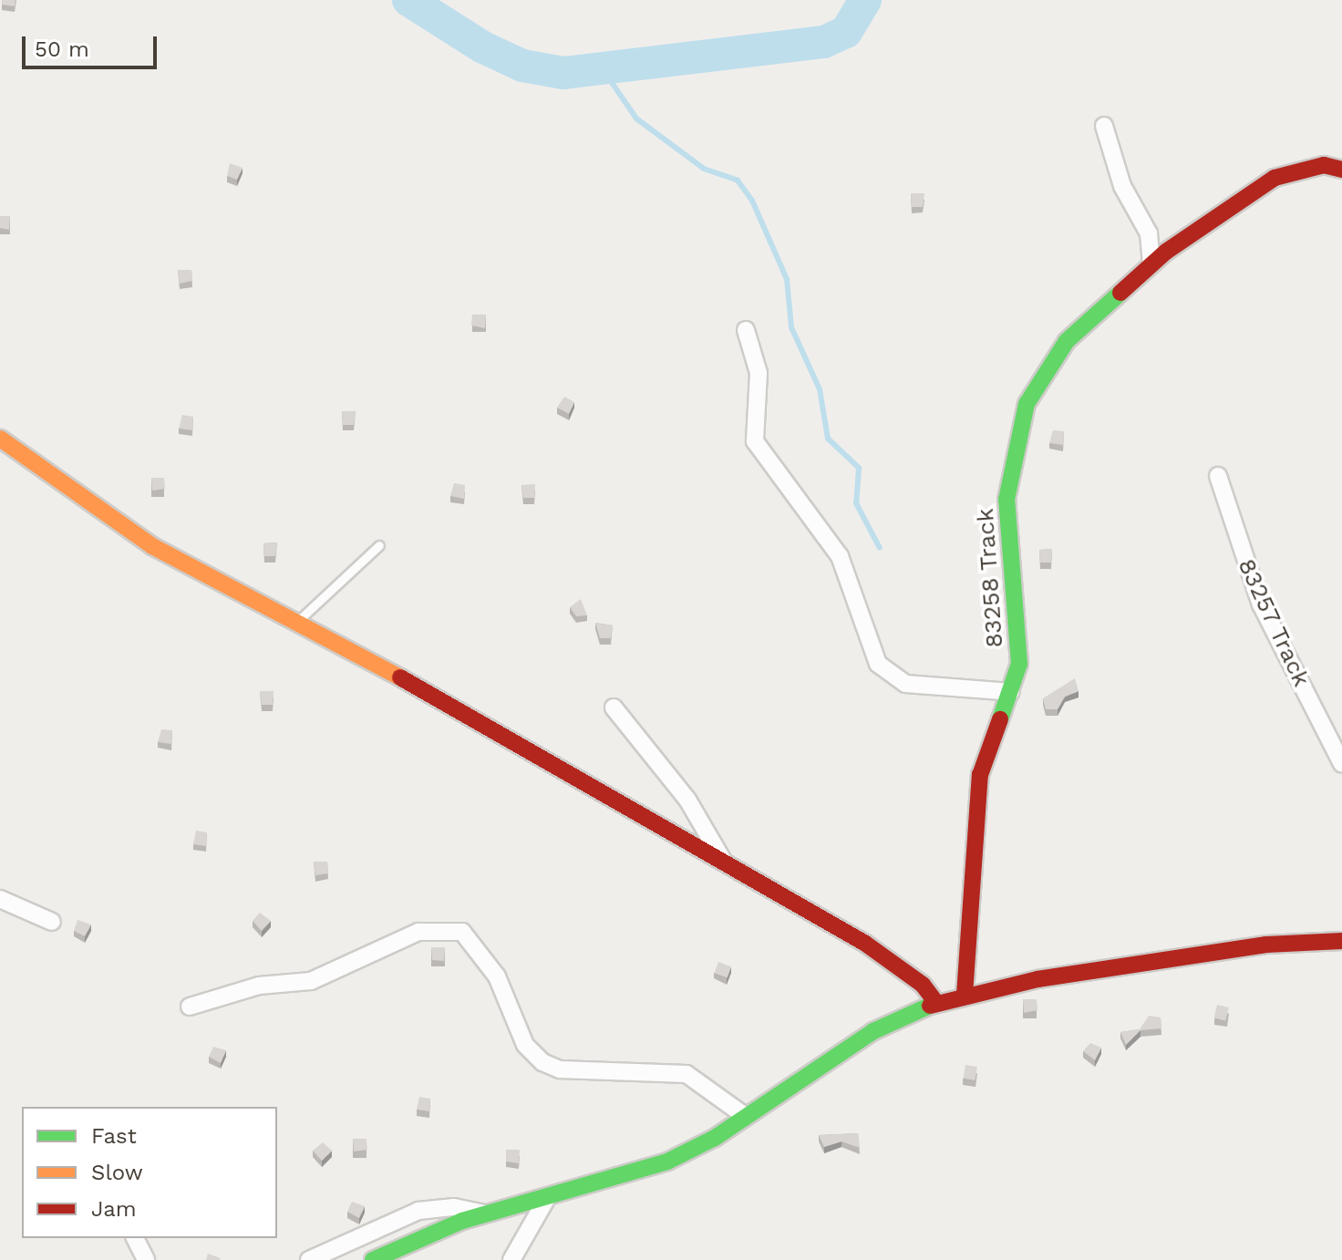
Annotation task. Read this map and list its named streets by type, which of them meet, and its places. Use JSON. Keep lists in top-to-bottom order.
{
  "streets": {
    "street": ["83258 Track", "83257 Track"]
  },
  "legend": ["Fast", "Slow", "Jam"],
  "scale_bar": "50 m"
}
